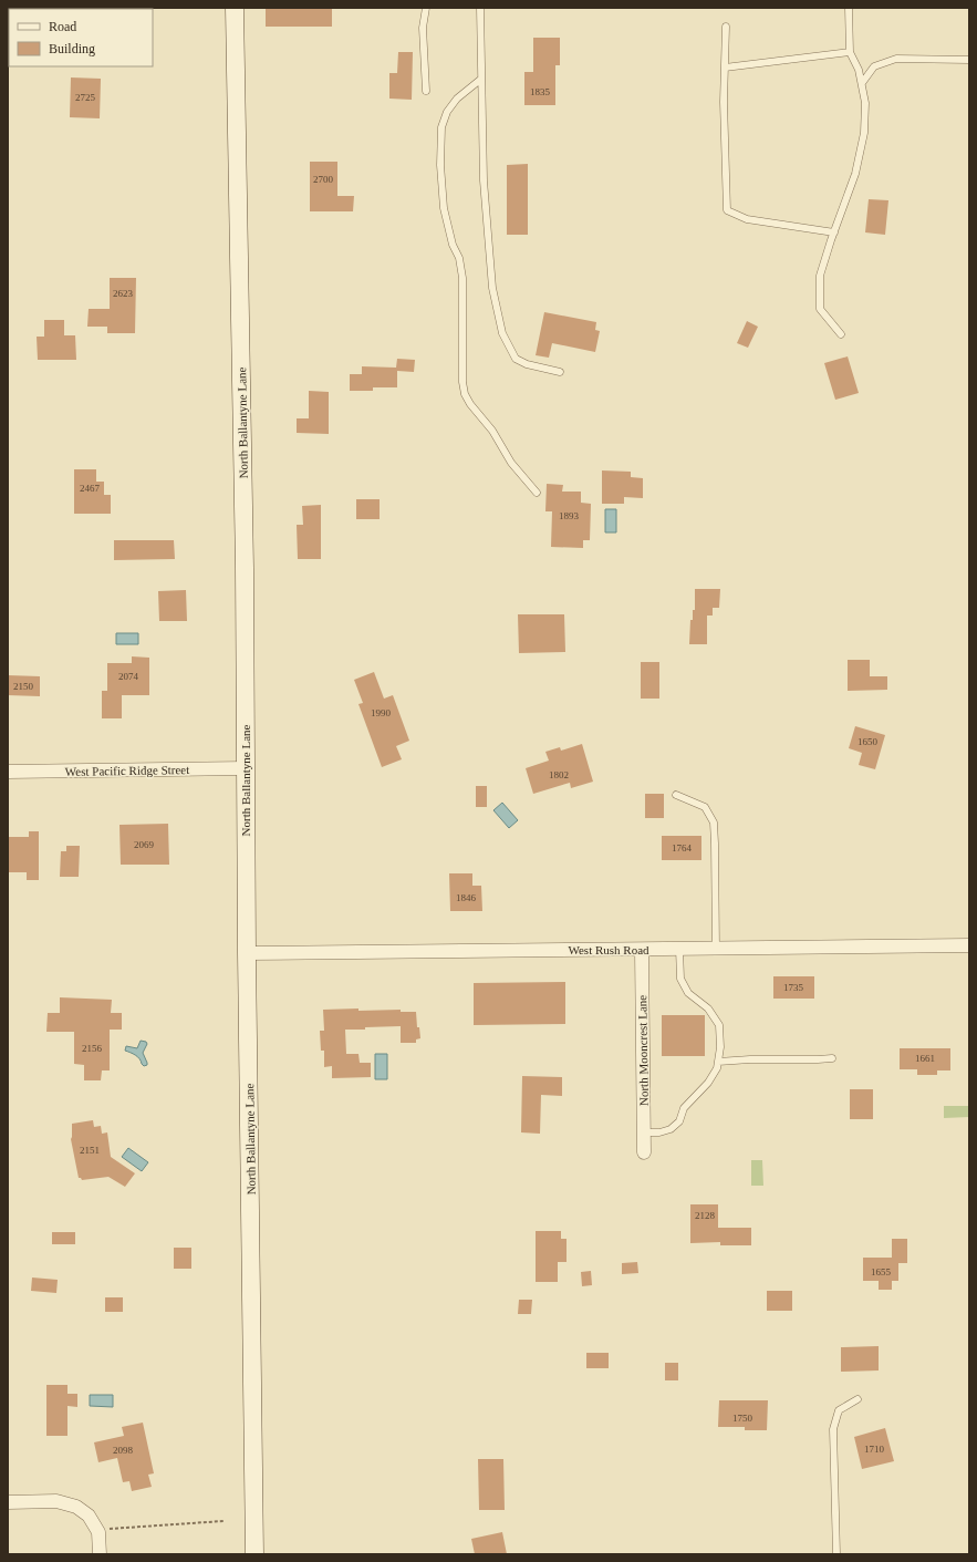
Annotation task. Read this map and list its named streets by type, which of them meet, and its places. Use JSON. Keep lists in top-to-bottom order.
{
  "streets": {
    "street": [
      "North Ballantyne Lane",
      "West Pacific Ridge Street",
      "West Rush Road",
      "North Mooncrest Lane"
    ]
  },
  "crossings": [
    ["North Ballantyne Lane", "West Pacific Ridge Street"],
    ["North Ballantyne Lane", "West Rush Road"],
    ["West Rush Road", "North Mooncrest Lane"]
  ],
  "house_numbers": [
    "1835",
    "2725",
    "2700",
    "2623",
    "2467",
    "1893",
    "2074",
    "2150",
    "1990",
    "1650",
    "1802",
    "2069",
    "1764",
    "1846",
    "1735",
    "2156",
    "1661",
    "2151",
    "2128",
    "1655",
    "1750",
    "1710",
    "2098"
  ],
  "legend": ["Road", "Building"]
}
